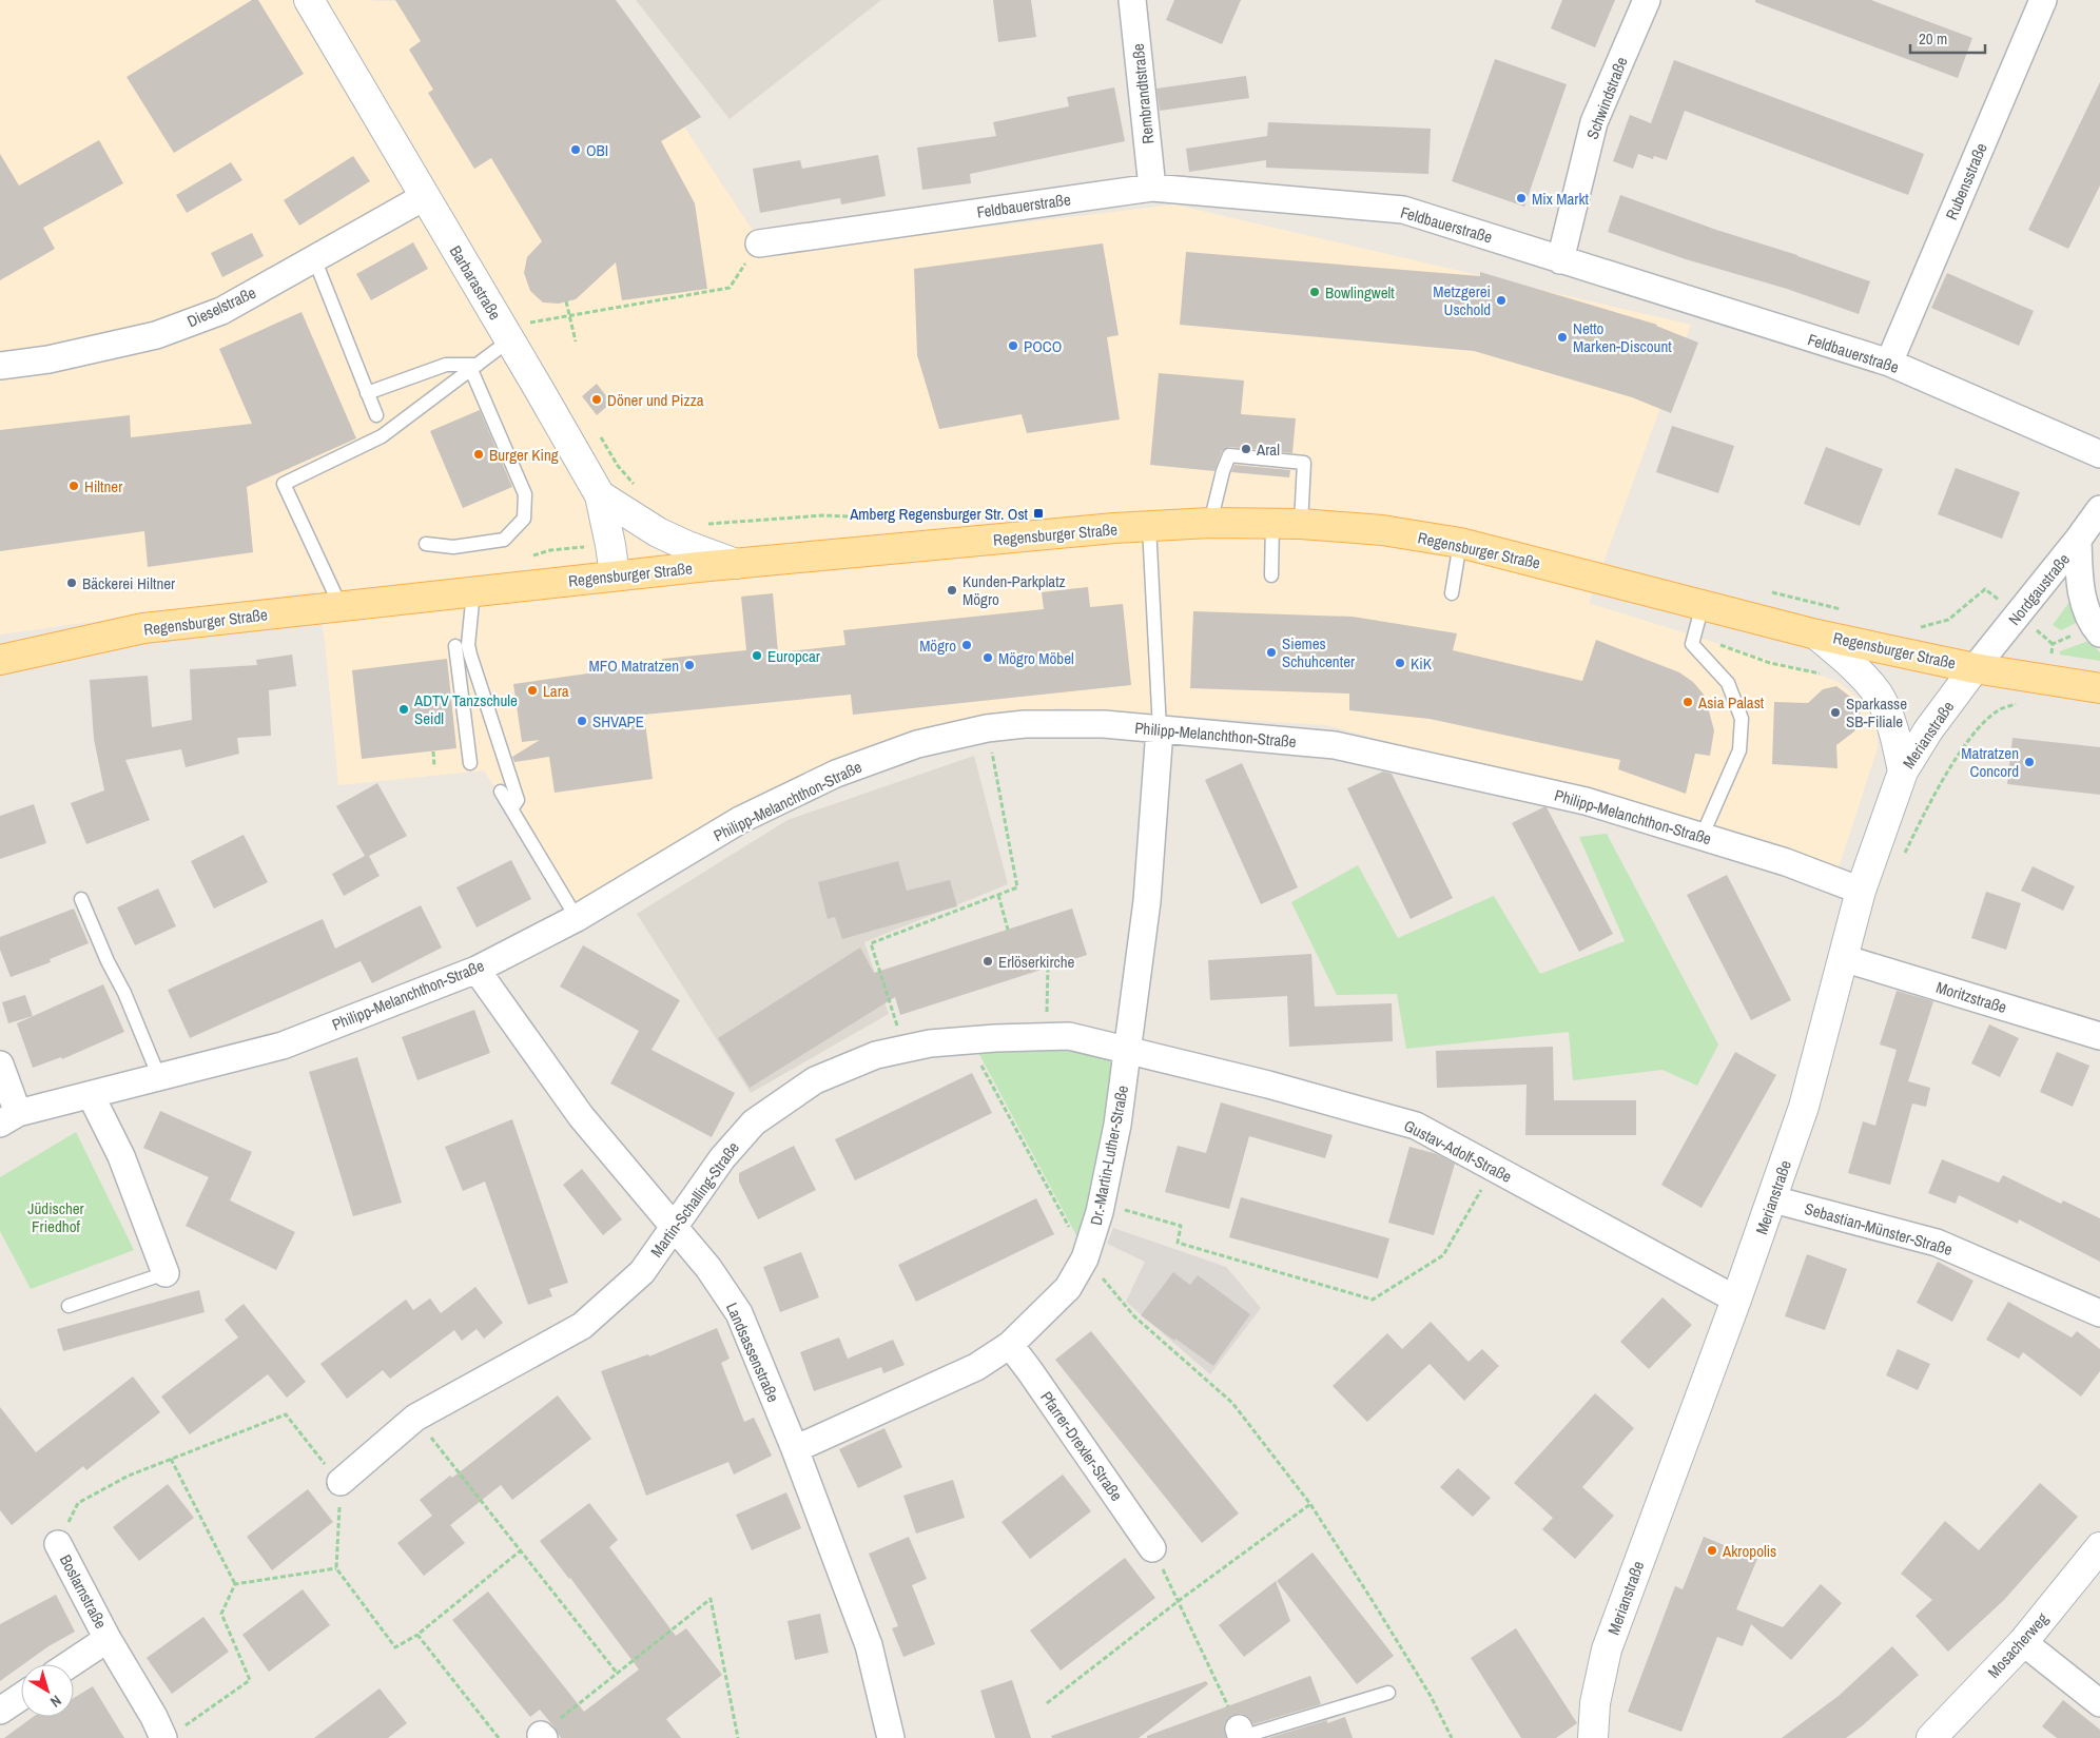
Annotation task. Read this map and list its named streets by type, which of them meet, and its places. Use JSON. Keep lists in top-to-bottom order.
{
  "streets": {
    "main road": ["Regensburger Straße"],
    "street": [
      "Rembrandtstraße",
      "Schwindstraße",
      "Rubensstraße",
      "Feldbauerstraße",
      "Barbarastraße",
      "Dieselstraße",
      "Nordgaustraße",
      "Philipp-Melanchthon-Straße",
      "Merianstraße",
      "Moritzstraße",
      "Gustav-Adolf-Straße",
      "Dr.-Martin-Luther-Straße",
      "Martin-Schalling-Straße",
      "Sebastian-Münster-Straße",
      "Landsassenstraße",
      "Pfarrer-Drexler-Straße",
      "Boslarnstraße",
      "Mosacherweg"
    ]
  },
  "crossings": [
    ["Rembrandtstraße", "Feldbauerstraße"],
    ["Schwindstraße", "Feldbauerstraße"],
    ["Rubensstraße", "Feldbauerstraße"],
    ["Barbarastraße", "Dieselstraße"],
    ["Barbarastraße", "Regensburger Straße"],
    ["Regensburger Straße", "Nordgaustraße"],
    ["Regensburger Straße", "Merianstraße"],
    ["Nordgaustraße", "Merianstraße"],
    ["Philipp-Melanchthon-Straße", "Merianstraße"],
    ["Philipp-Melanchthon-Straße", "Dr.-Martin-Luther-Straße"],
    ["Philipp-Melanchthon-Straße", "Landsassenstraße"],
    ["Merianstraße", "Moritzstraße"],
    ["Merianstraße", "Gustav-Adolf-Straße"],
    ["Merianstraße", "Sebastian-Münster-Straße"],
    ["Gustav-Adolf-Straße", "Dr.-Martin-Luther-Straße"],
    ["Gustav-Adolf-Straße", "Martin-Schalling-Straße"],
    ["Dr.-Martin-Luther-Straße", "Martin-Schalling-Straße"],
    ["Dr.-Martin-Luther-Straße", "Landsassenstraße"],
    ["Dr.-Martin-Luther-Straße", "Pfarrer-Drexler-Straße"],
    ["Martin-Schalling-Straße", "Landsassenstraße"]
  ],
  "parks": ["Jüdischer Friedhof"],
  "places": {
    "other": [
      "OBI",
      "Mix Markt",
      "Bowlingwelt",
      "Metzgerei Uschold",
      "Netto Marken-Discount",
      "POCO",
      "Döner und Pizza",
      "Aral",
      "Burger King",
      "Hiltner",
      "Bäckerei Hiltner",
      "Kunden-Parkplatz Mögro",
      "Mögro",
      "Siemes Schuhcenter",
      "Europcar",
      "Mögro Möbel",
      "KiK",
      "MFO Matratzen",
      "Lara",
      "Asia Palast",
      "ADTV Tanzschule Seidl",
      "Sparkasse SB-Filiale",
      "SHVAPE",
      "Matratzen Concord",
      "Erlöserkirche",
      "Akropolis"
    ],
    "transit": ["Amberg Regensburger Str. Ost"]
  },
  "scale_bar": "20 m",
  "north": "bottom right"
}
